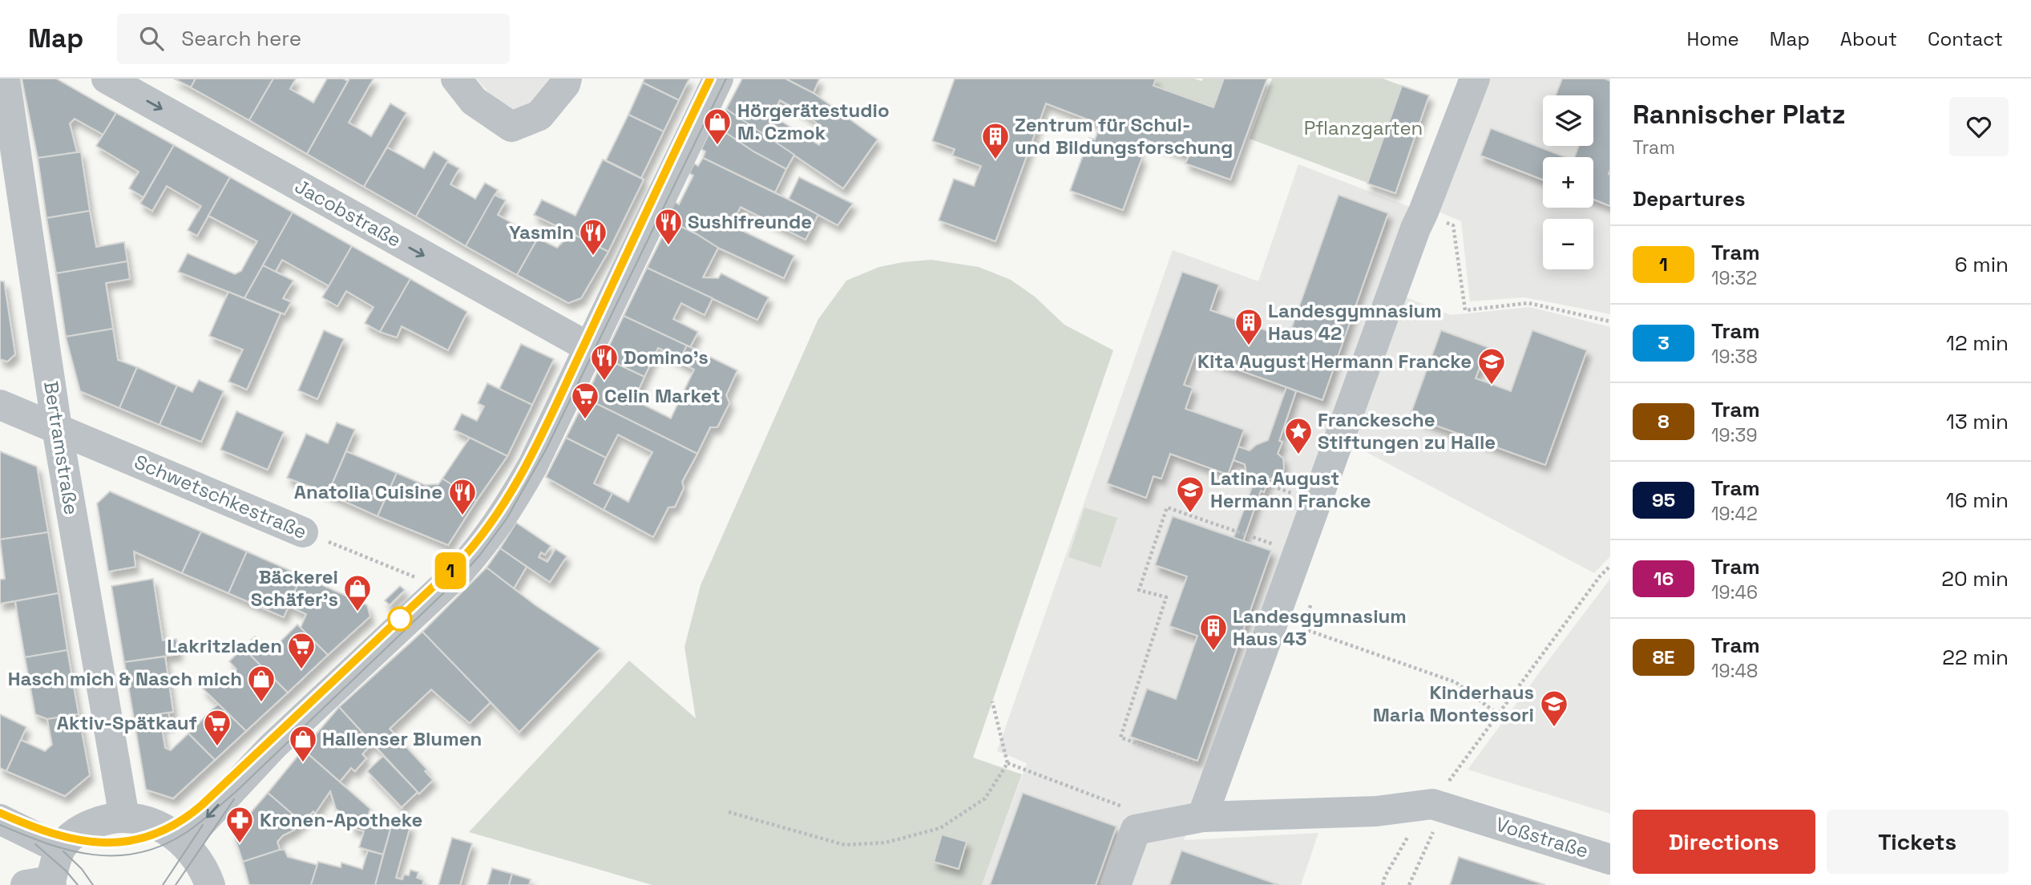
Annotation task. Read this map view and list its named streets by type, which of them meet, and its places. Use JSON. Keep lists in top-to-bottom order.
{
  "streets": {
    "street": [
      "Jacobstraße",
      "Bertramstraße",
      "Schwetschkestraße",
      "Voßstraße"
    ]
  },
  "crossings": [
    ["Bertramstraße", "Schwetschkestraße"]
  ],
  "one_way": ["Jacobstraße"],
  "parks": ["Pflanzgarten"],
  "places": {
    "shop": [
      "Hörgerätestudio M. Czmok",
      "Bäckerei Schäfer’s",
      "Hasch mich & Nasch mich",
      "Hallenser Blumen"
    ],
    "building": ["Zentrum für Schul- und Bildungsforschung", "Landesgymnasium Haus 42", "Landesgymnasium Haus 43"],
    "restaurant": [
      "Sushifreunde",
      "Yasmin",
      "Domino's",
      "Anatolia Cuisine"
    ],
    "school or university": ["Kita August Hermann Francke", "Latina August Hermann Francke", "Kinderhaus Maria Montessori"],
    "supermarket": ["Celin Market", "Lakritzladen", "Aktiv-Spätkauf"],
    "place": ["Franckesche Stiftungen zu Halle"],
    "pharmacy": ["Kronen-Apotheke"]
  },
  "lines": ["tram line 1"],
  "page": {
    "header": "Map",
    "search": "Search here",
    "nav": [
      "Home",
      "Map",
      "About",
      "Contact"
    ],
    "on_map": "1",
    "heading": [
      ["Rannischer Platz", "Tram"],
      "Departures"
    ],
    "map_buttons": ["+", "−"],
    "list": [
      {
        "mark": "1",
        "name": "Tram",
        "note": "19:32",
        "value": "6 min"
      },
      {
        "mark": "3",
        "name": "Tram",
        "note": "19:38",
        "value": "12 min"
      },
      {
        "mark": "8",
        "name": "Tram",
        "note": "19:39",
        "value": "13 min"
      },
      {
        "mark": "95",
        "name": "Tram",
        "note": "19:42",
        "value": "16 min"
      },
      {
        "mark": "16",
        "name": "Tram",
        "note": "19:46",
        "value": "20 min"
      },
      {
        "mark": "8E",
        "name": "Tram",
        "note": "19:48",
        "value": "22 min"
      }
    ],
    "buttons": ["Directions", "Tickets"]
  }
}
